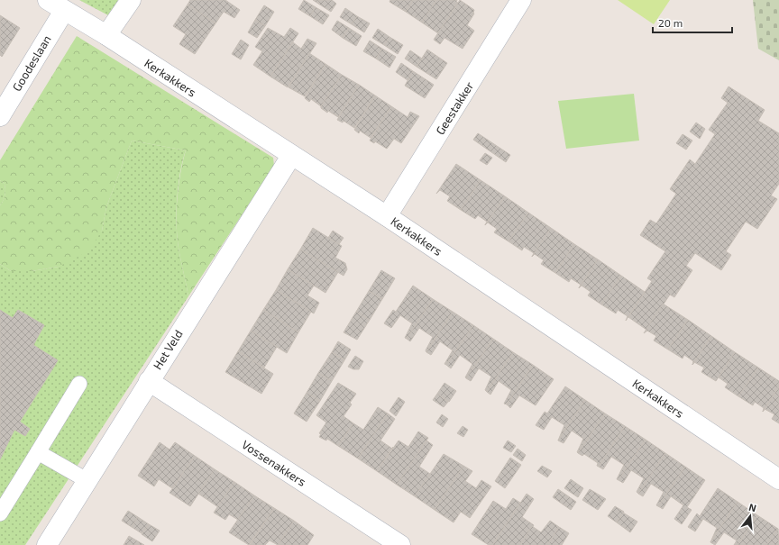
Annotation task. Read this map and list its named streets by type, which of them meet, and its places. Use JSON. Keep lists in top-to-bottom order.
{
  "streets": {
    "street": [
      "Goodeslaan",
      "Kerkakkers",
      "Geestakker",
      "Het Veld",
      "Vossenakkers"
    ]
  },
  "crossings": [
    ["Goodeslaan", "Kerkakkers"],
    ["Kerkakkers", "Geestakker"],
    ["Kerkakkers", "Het Veld"],
    ["Het Veld", "Vossenakkers"]
  ],
  "scale_bar": "20 m",
  "north": "top"
}
